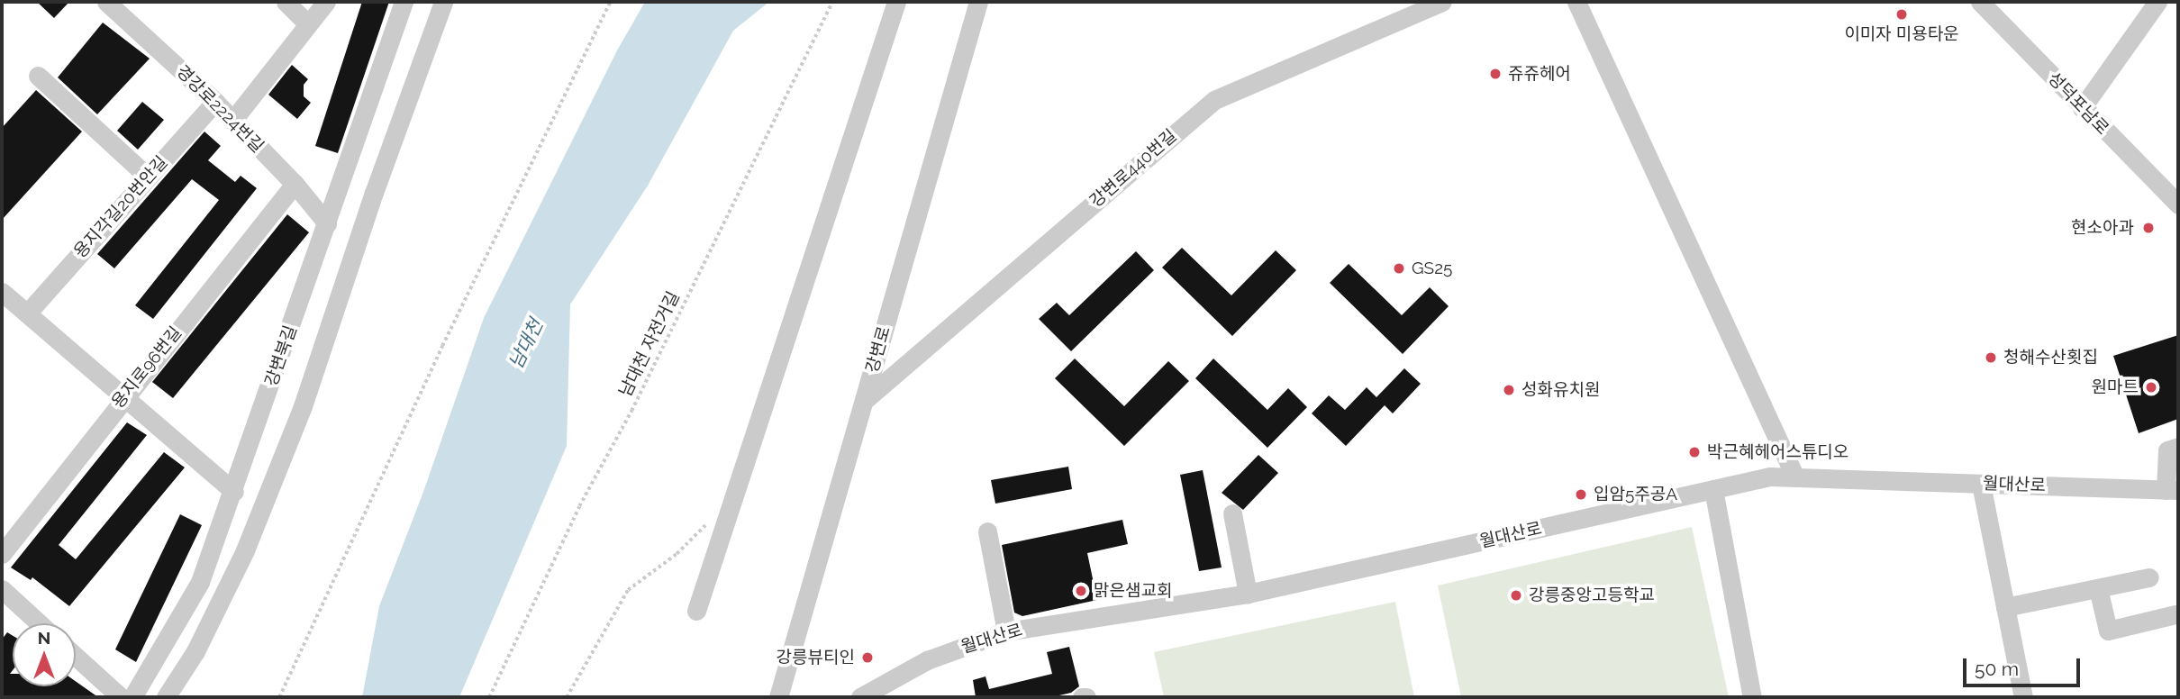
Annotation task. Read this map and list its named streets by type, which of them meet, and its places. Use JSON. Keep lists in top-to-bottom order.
{
  "streets": {
    "street": [
      "성덕포남로",
      "경강로2224번길",
      "강변로440번길",
      "용지각길20번안길",
      "강변로",
      "강변북길",
      "용지로96번길",
      "월대산로"
    ],
    "path": ["남대천 자전거길"]
  },
  "crossings": [
    ["경강로2224번길", "용지각길20번안길"],
    ["경강로2224번길", "강변북길"],
    ["경강로2224번길", "용지로96번길"],
    ["강변로440번길", "강변로"]
  ],
  "water": ["남대천"],
  "places": [
    "이미자 미용타운",
    "쥬쥬헤어",
    "현소아과",
    "GS25",
    "청해수산횟집",
    "원마트",
    "성화유치원",
    "박근혜헤어스튜디오",
    "입암5주공A",
    "맑은샘교회",
    "강릉중앙고등학교",
    "강릉뷰티인"
  ],
  "scale_bar": "50 m",
  "north": "top"
}
